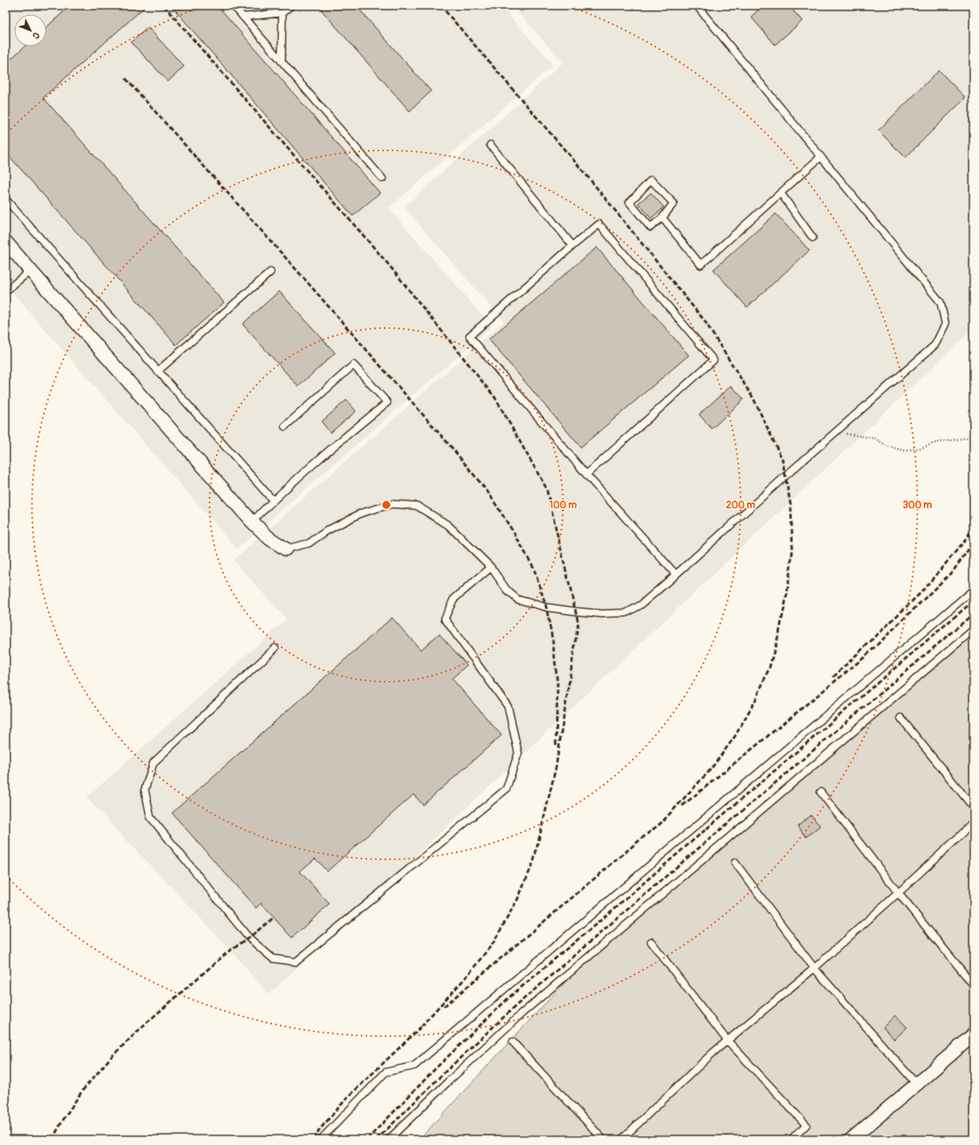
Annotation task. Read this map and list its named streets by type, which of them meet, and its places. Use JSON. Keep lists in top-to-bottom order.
{
  "north": "bottom right",
  "rings": ["100 m", "200 m", "300 m"]
}
